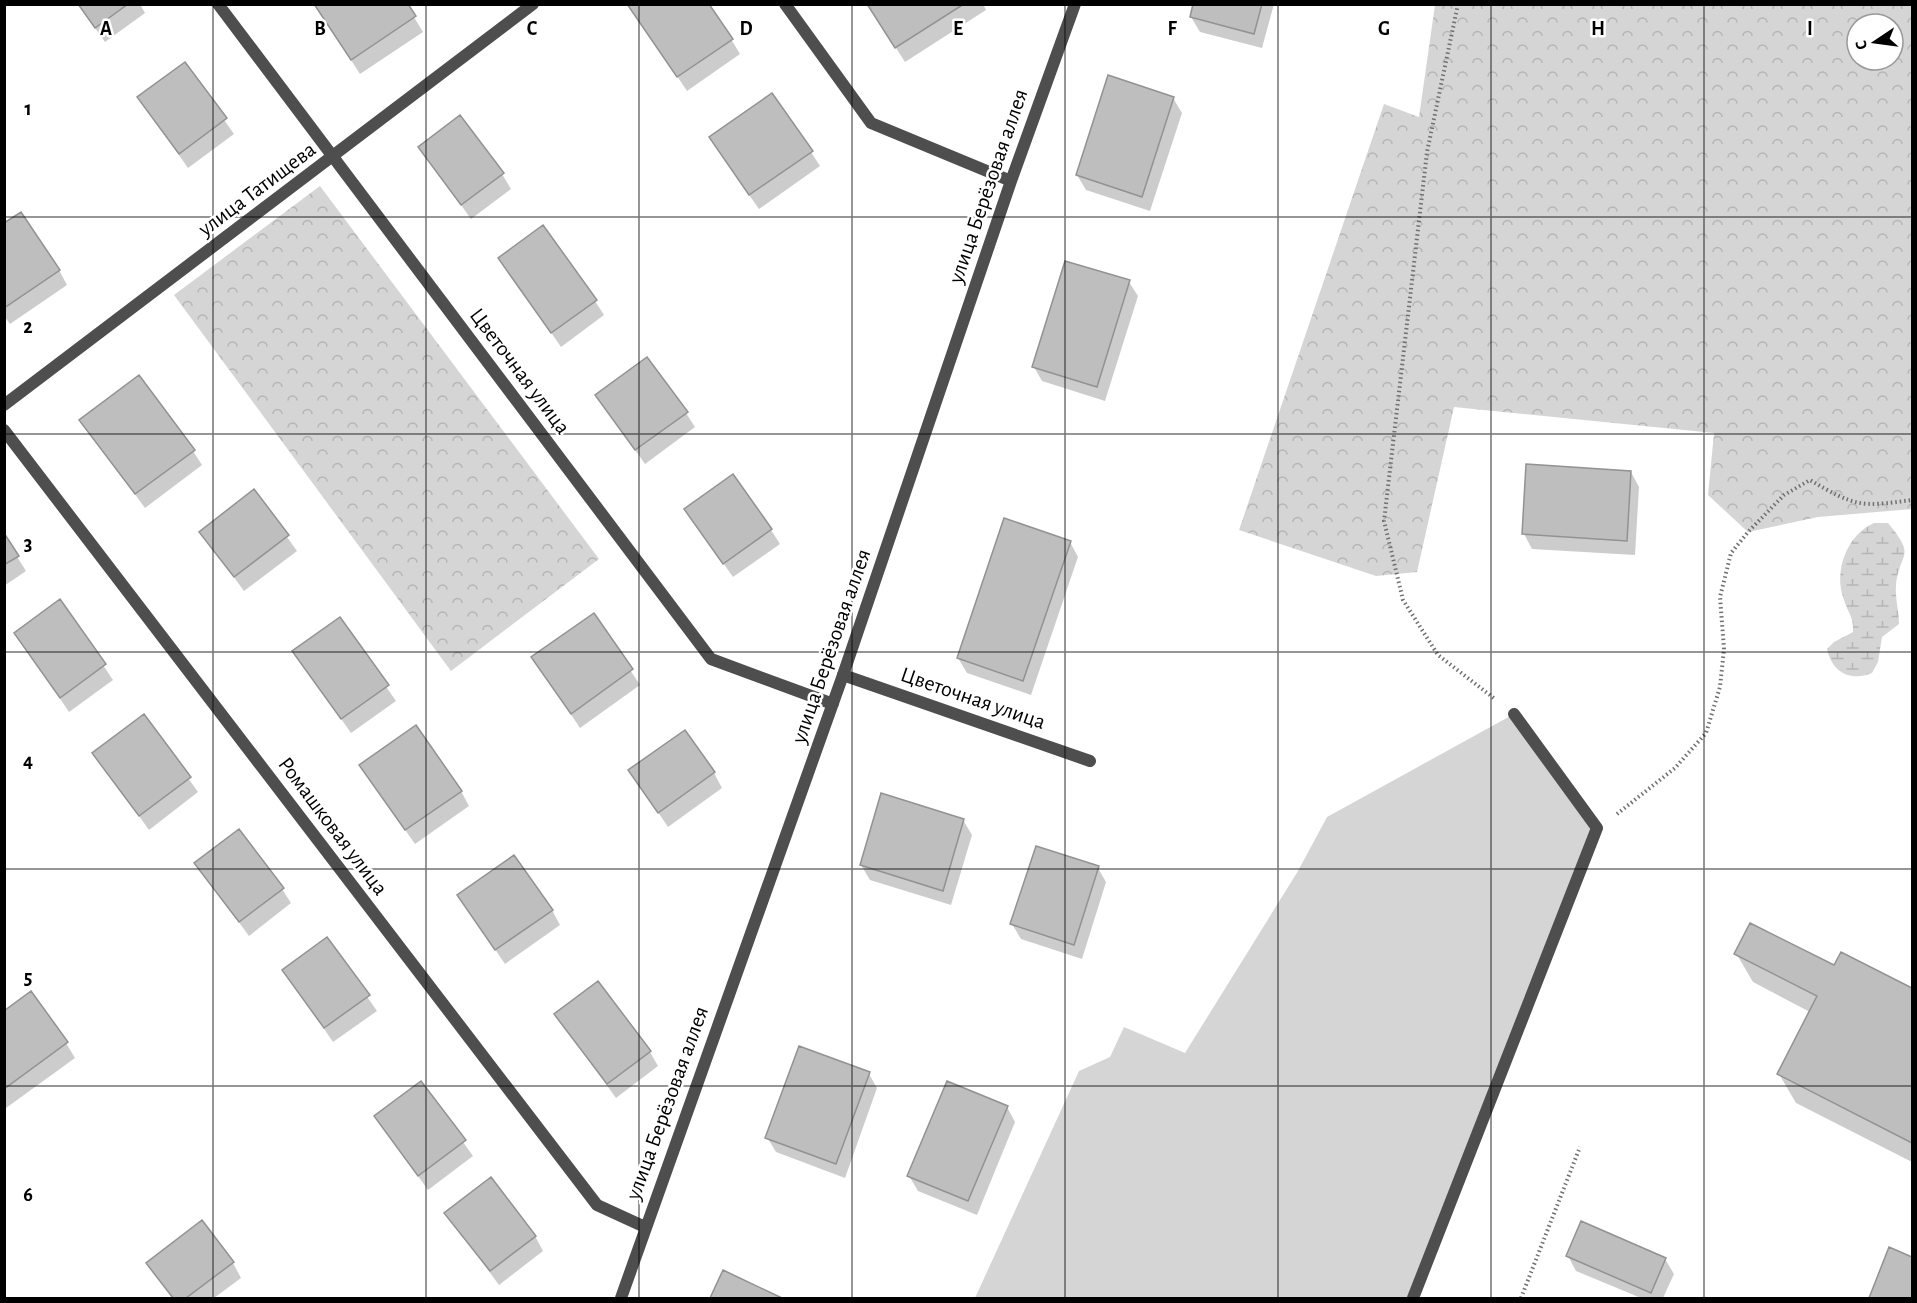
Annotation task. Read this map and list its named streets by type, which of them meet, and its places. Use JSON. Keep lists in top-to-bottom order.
{
  "streets": {
    "street": [
      "улица Берёзовая аллея",
      "улица Татищева",
      "Цветочная улица",
      "Ромашковая улица"
    ]
  },
  "crossings": [
    ["улица Берёзовая аллея", "Цветочная улица"],
    ["улица Берёзовая аллея", "Ромашковая улица"],
    ["улица Татищева", "Цветочная улица"]
  ],
  "north": "left",
  "grid": {
    "columns": [
      "A",
      "B",
      "C",
      "D",
      "E",
      "F",
      "G",
      "H",
      "I"
    ],
    "rows": [
      "1",
      "2",
      "3",
      "4",
      "5",
      "6"
    ]
  }
}
